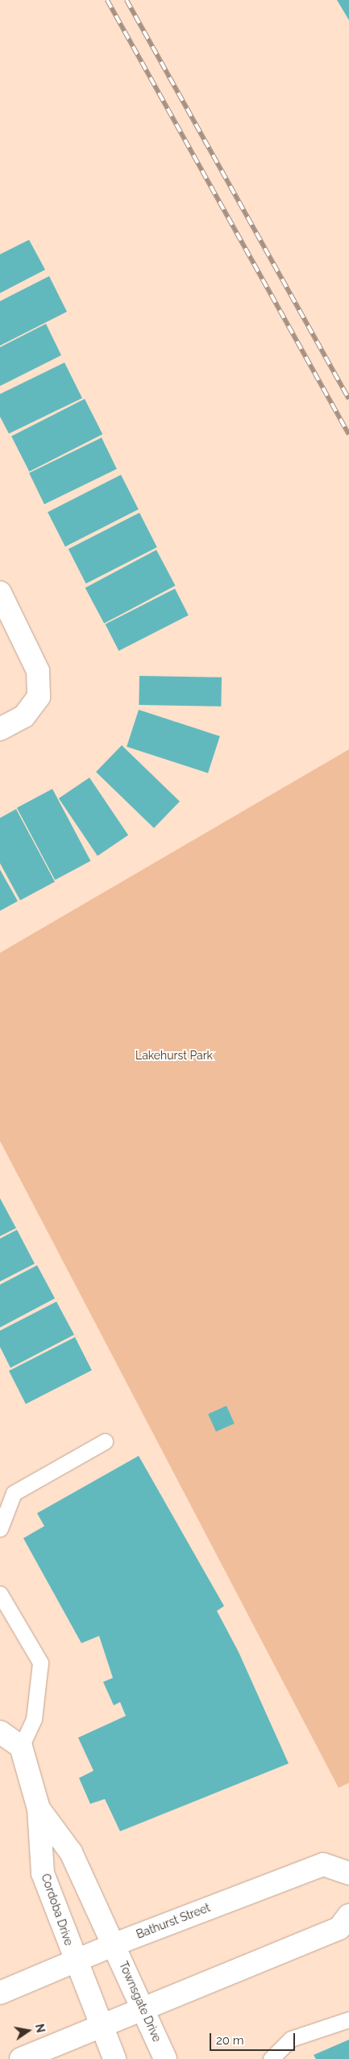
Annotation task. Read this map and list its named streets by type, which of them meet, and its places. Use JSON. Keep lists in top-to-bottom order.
{
  "streets": {
    "street": ["Cordoba Drive", "Bathurst Street", "Townsgate Drive"]
  },
  "crossings": [
    ["Cordoba Drive", "Bathurst Street"],
    ["Cordoba Drive", "Townsgate Drive"],
    ["Bathurst Street", "Townsgate Drive"]
  ],
  "parks": ["Lakehurst Park"],
  "scale_bar": "20 m",
  "north": "right"
}
